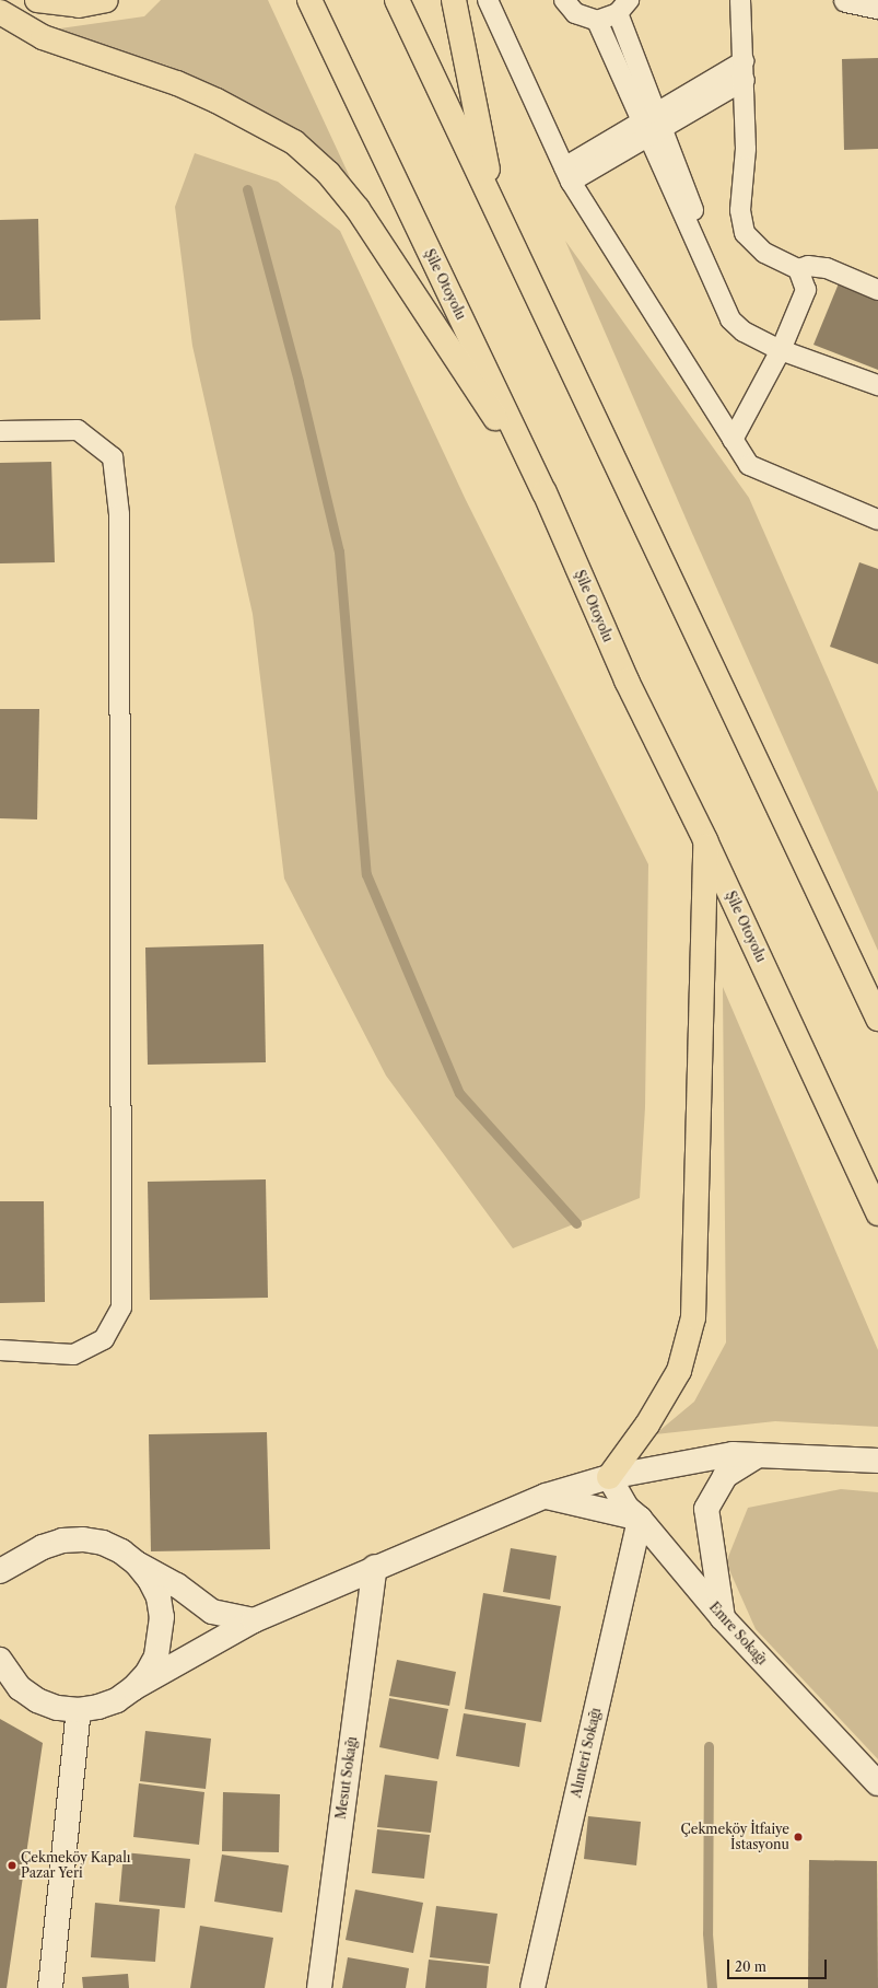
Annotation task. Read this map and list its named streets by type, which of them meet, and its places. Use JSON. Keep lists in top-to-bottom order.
{
  "streets": {
    "highway": ["Şile Otoyolu"],
    "street": ["Emre Sokağı", "Alınteri Sokağı", "Mesut Sokağı"]
  },
  "crossings": [
    ["Emre Sokağı", "Alınteri Sokağı"]
  ],
  "places": ["Çekmeköy İtfaiye İstasyonu", "Çekmeköy Kapalı Pazar Yeri"],
  "scale_bar": "20 m"
}
